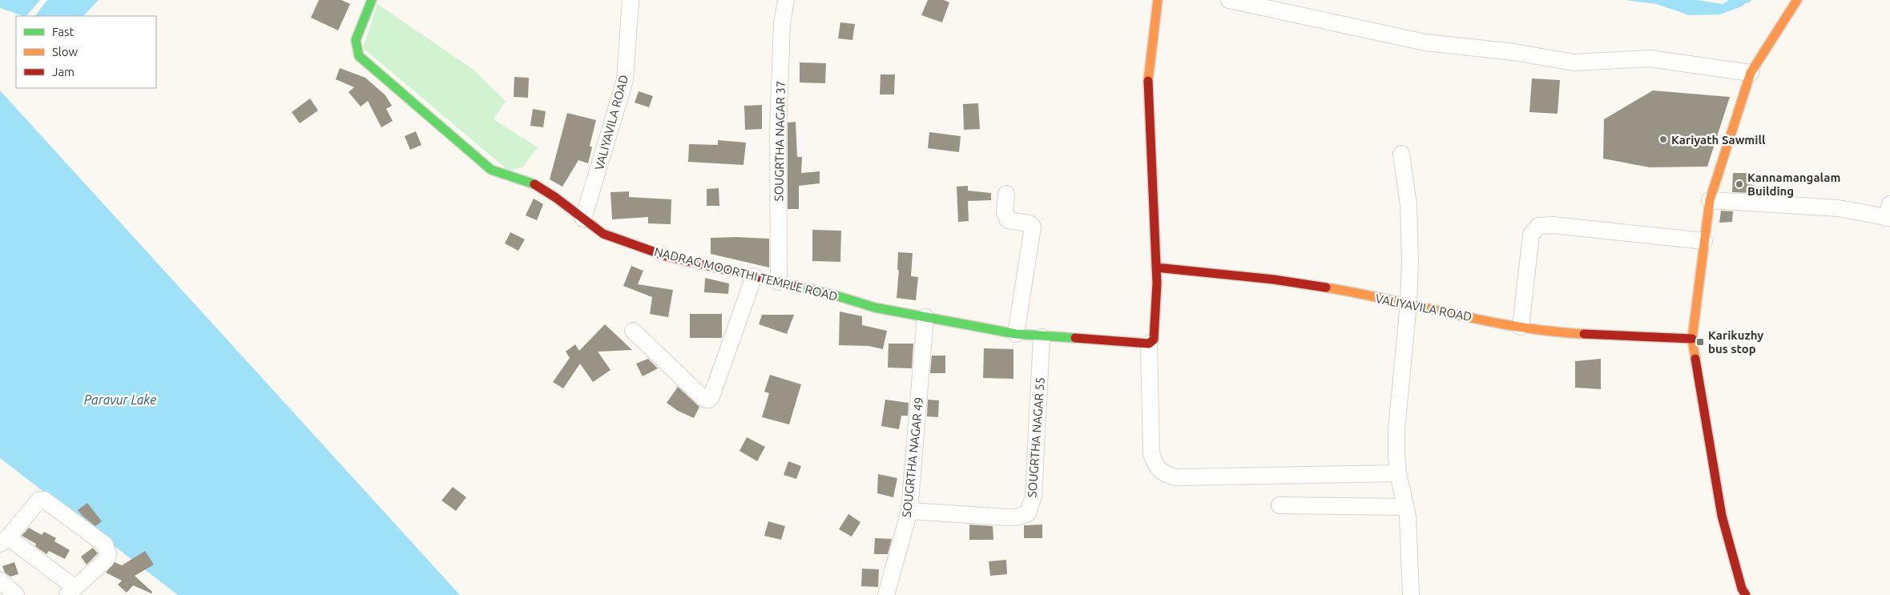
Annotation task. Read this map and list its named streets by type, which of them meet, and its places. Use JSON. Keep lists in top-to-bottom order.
{
  "streets": {
    "street": [
      "VALIYAVILA ROAD",
      "SOUGRTHA NAGAR 37",
      "NADRAG MOORTHI TEMPLE ROAD",
      "SOUGRTHA NAGAR 55",
      "SOUGRTHA NAGAR 49"
    ]
  },
  "crossings": [
    ["VALIYAVILA ROAD", "NADRAG MOORTHI TEMPLE ROAD"],
    ["SOUGRTHA NAGAR 37", "NADRAG MOORTHI TEMPLE ROAD"],
    ["NADRAG MOORTHI TEMPLE ROAD", "SOUGRTHA NAGAR 55"],
    ["NADRAG MOORTHI TEMPLE ROAD", "SOUGRTHA NAGAR 49"],
    ["SOUGRTHA NAGAR 55", "SOUGRTHA NAGAR 49"]
  ],
  "water": ["Paravur Lake"],
  "places": {
    "other": ["Kariyath Sawmill", "Kannamangalam Building"],
    "transit": ["Karikuzhy bus stop"]
  },
  "legend": ["Fast", "Slow", "Jam"]
}
